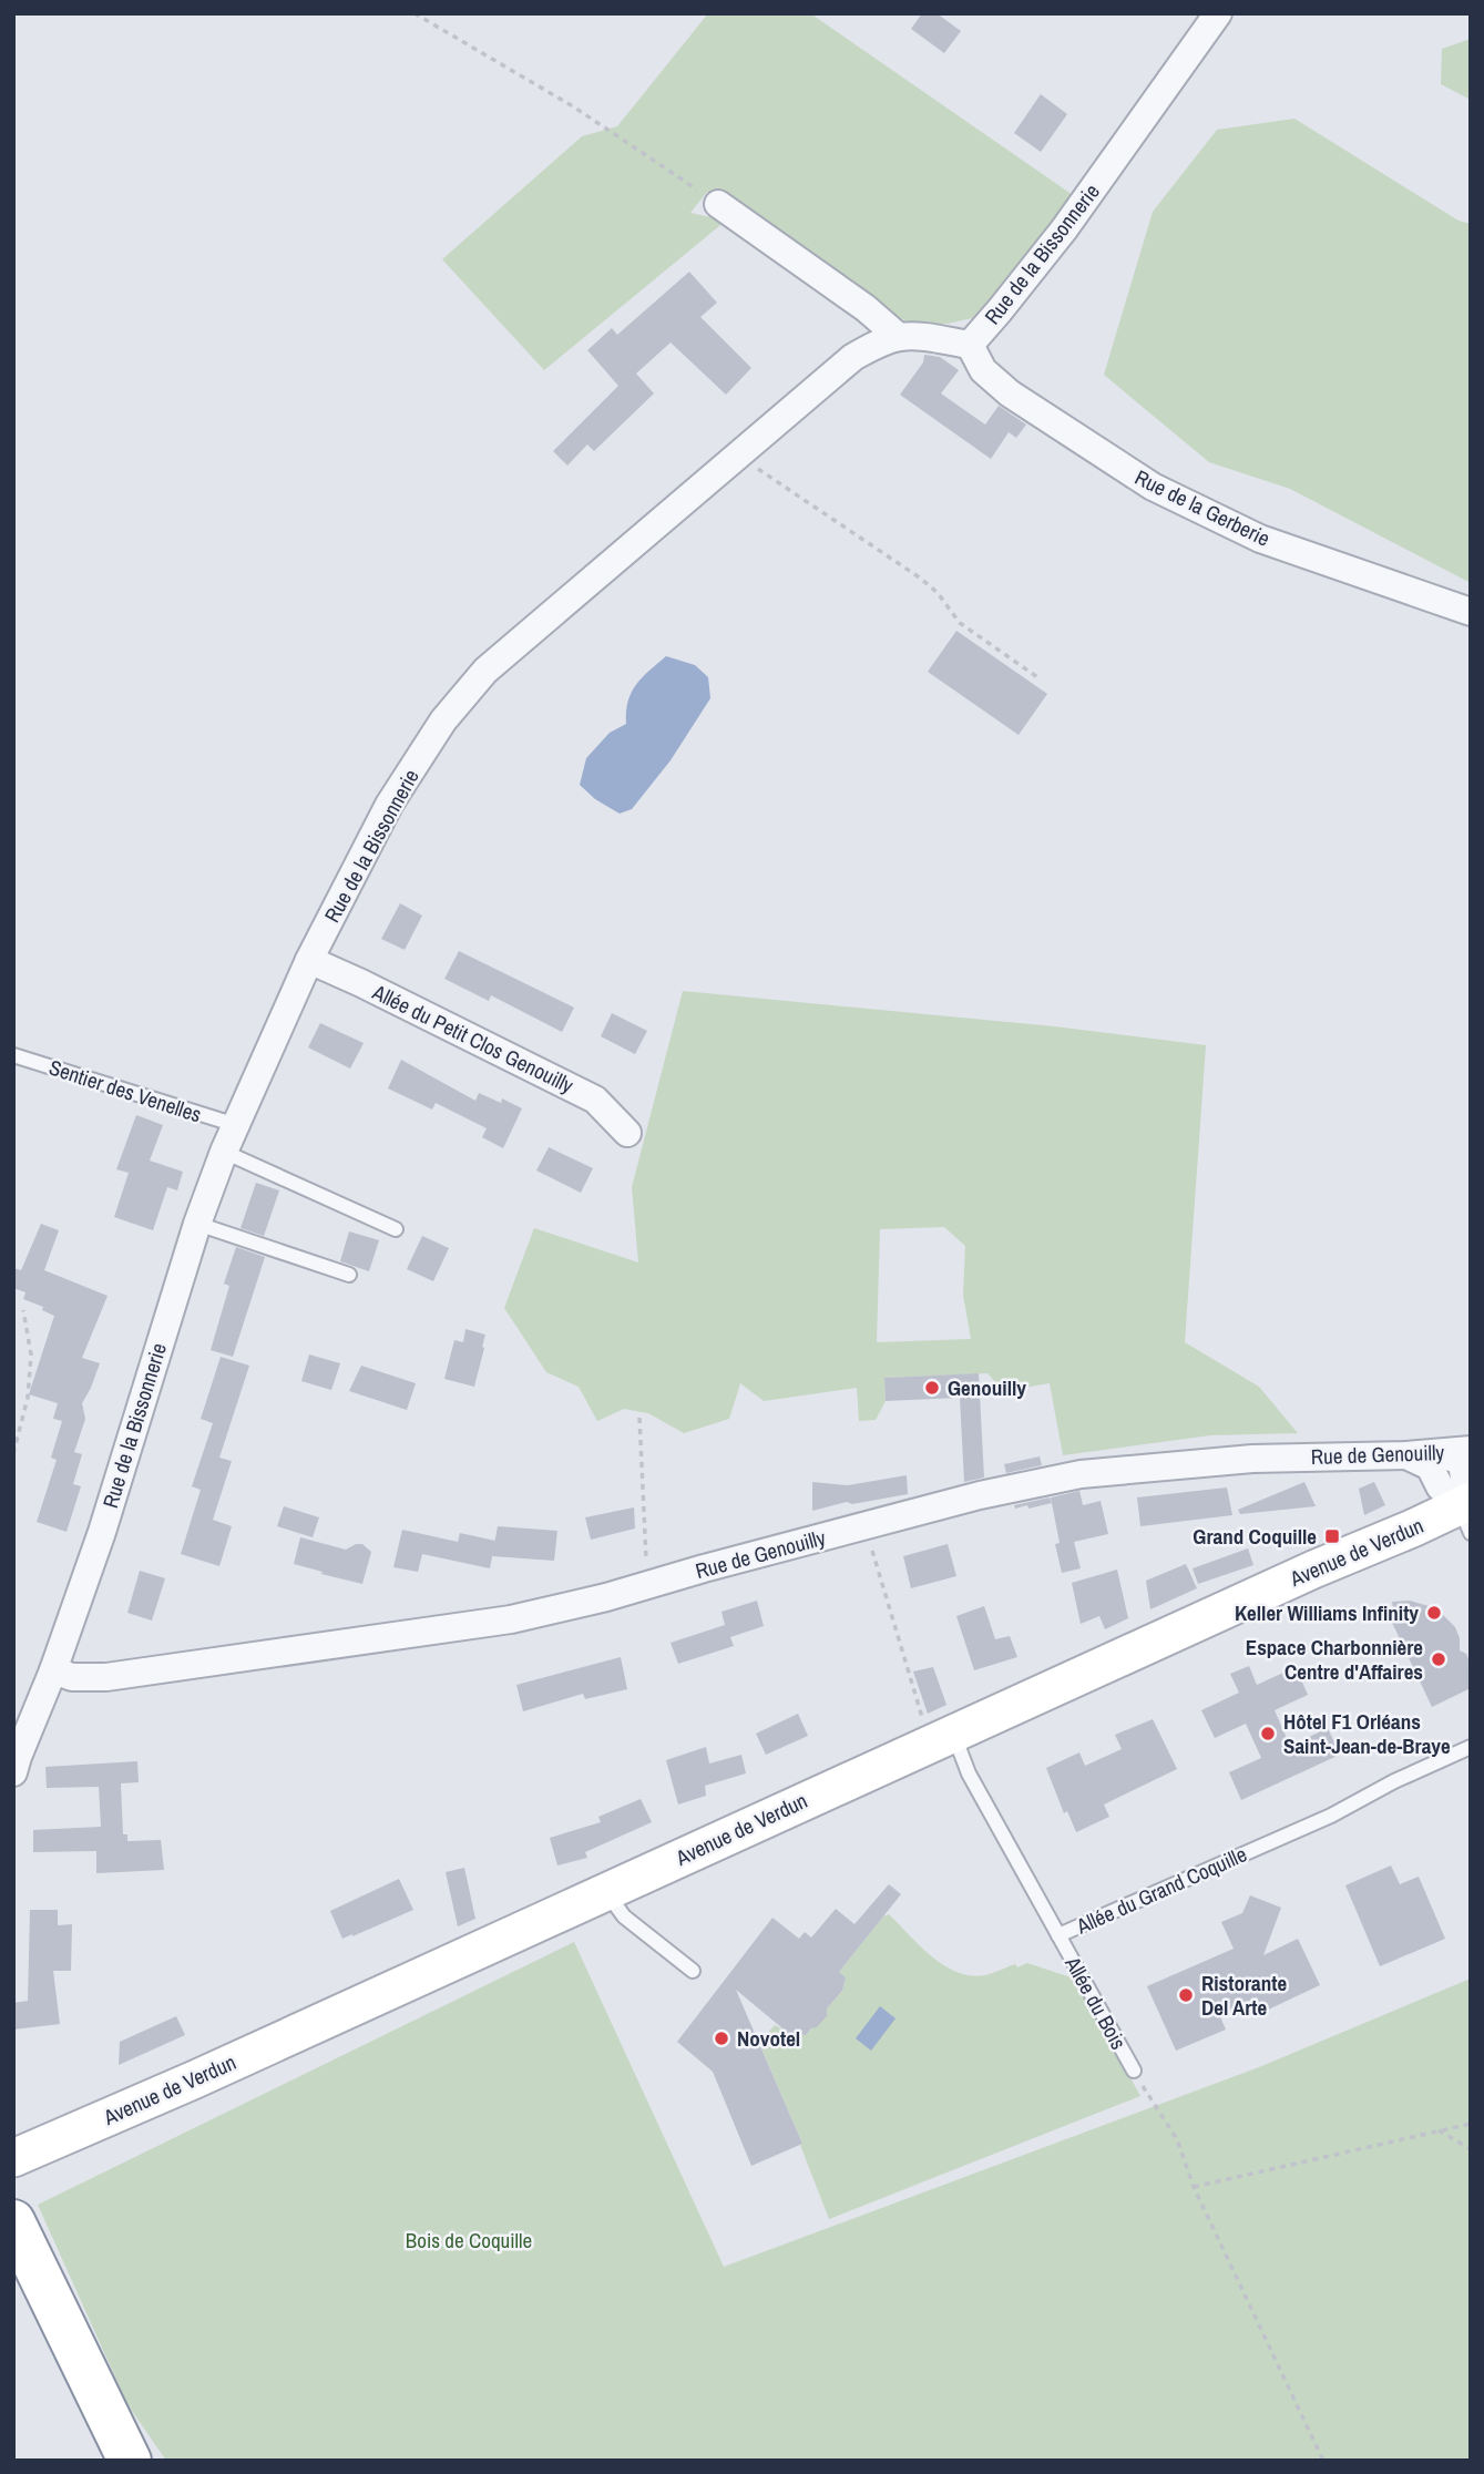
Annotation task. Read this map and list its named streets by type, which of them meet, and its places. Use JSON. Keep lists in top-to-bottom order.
{
  "streets": {
    "main road": ["Avenue de Verdun"],
    "street": [
      "Rue de la Bissonnerie",
      "Rue de la Gerberie",
      "Allée du Petit Clos Genouilly",
      "Rue de Genouilly"
    ],
    "lane": ["Sentier des Venelles", "Allée du Grand Coquille", "Allée du Bois"]
  },
  "crossings": [
    ["Rue de la Bissonnerie", "Rue de la Gerberie"],
    ["Rue de la Bissonnerie", "Allée du Petit Clos Genouilly"],
    ["Rue de la Bissonnerie", "Sentier des Venelles"],
    ["Rue de la Bissonnerie", "Rue de Genouilly"],
    ["Avenue de Verdun", "Allée du Grand Coquille"],
    ["Allée du Grand Coquille", "Allée du Bois"]
  ],
  "parks": ["Bois de Coquille"],
  "places": {
    "other": [
      "Genouilly",
      "Keller Williams Infinity",
      "Espace Charbonnière Centre d'Affaires",
      "Hôtel F1 Orléans Saint-Jean-de-Braye",
      "Ristorante Del Arte",
      "Novotel"
    ],
    "transit": ["Grand Coquille"]
  }
}
